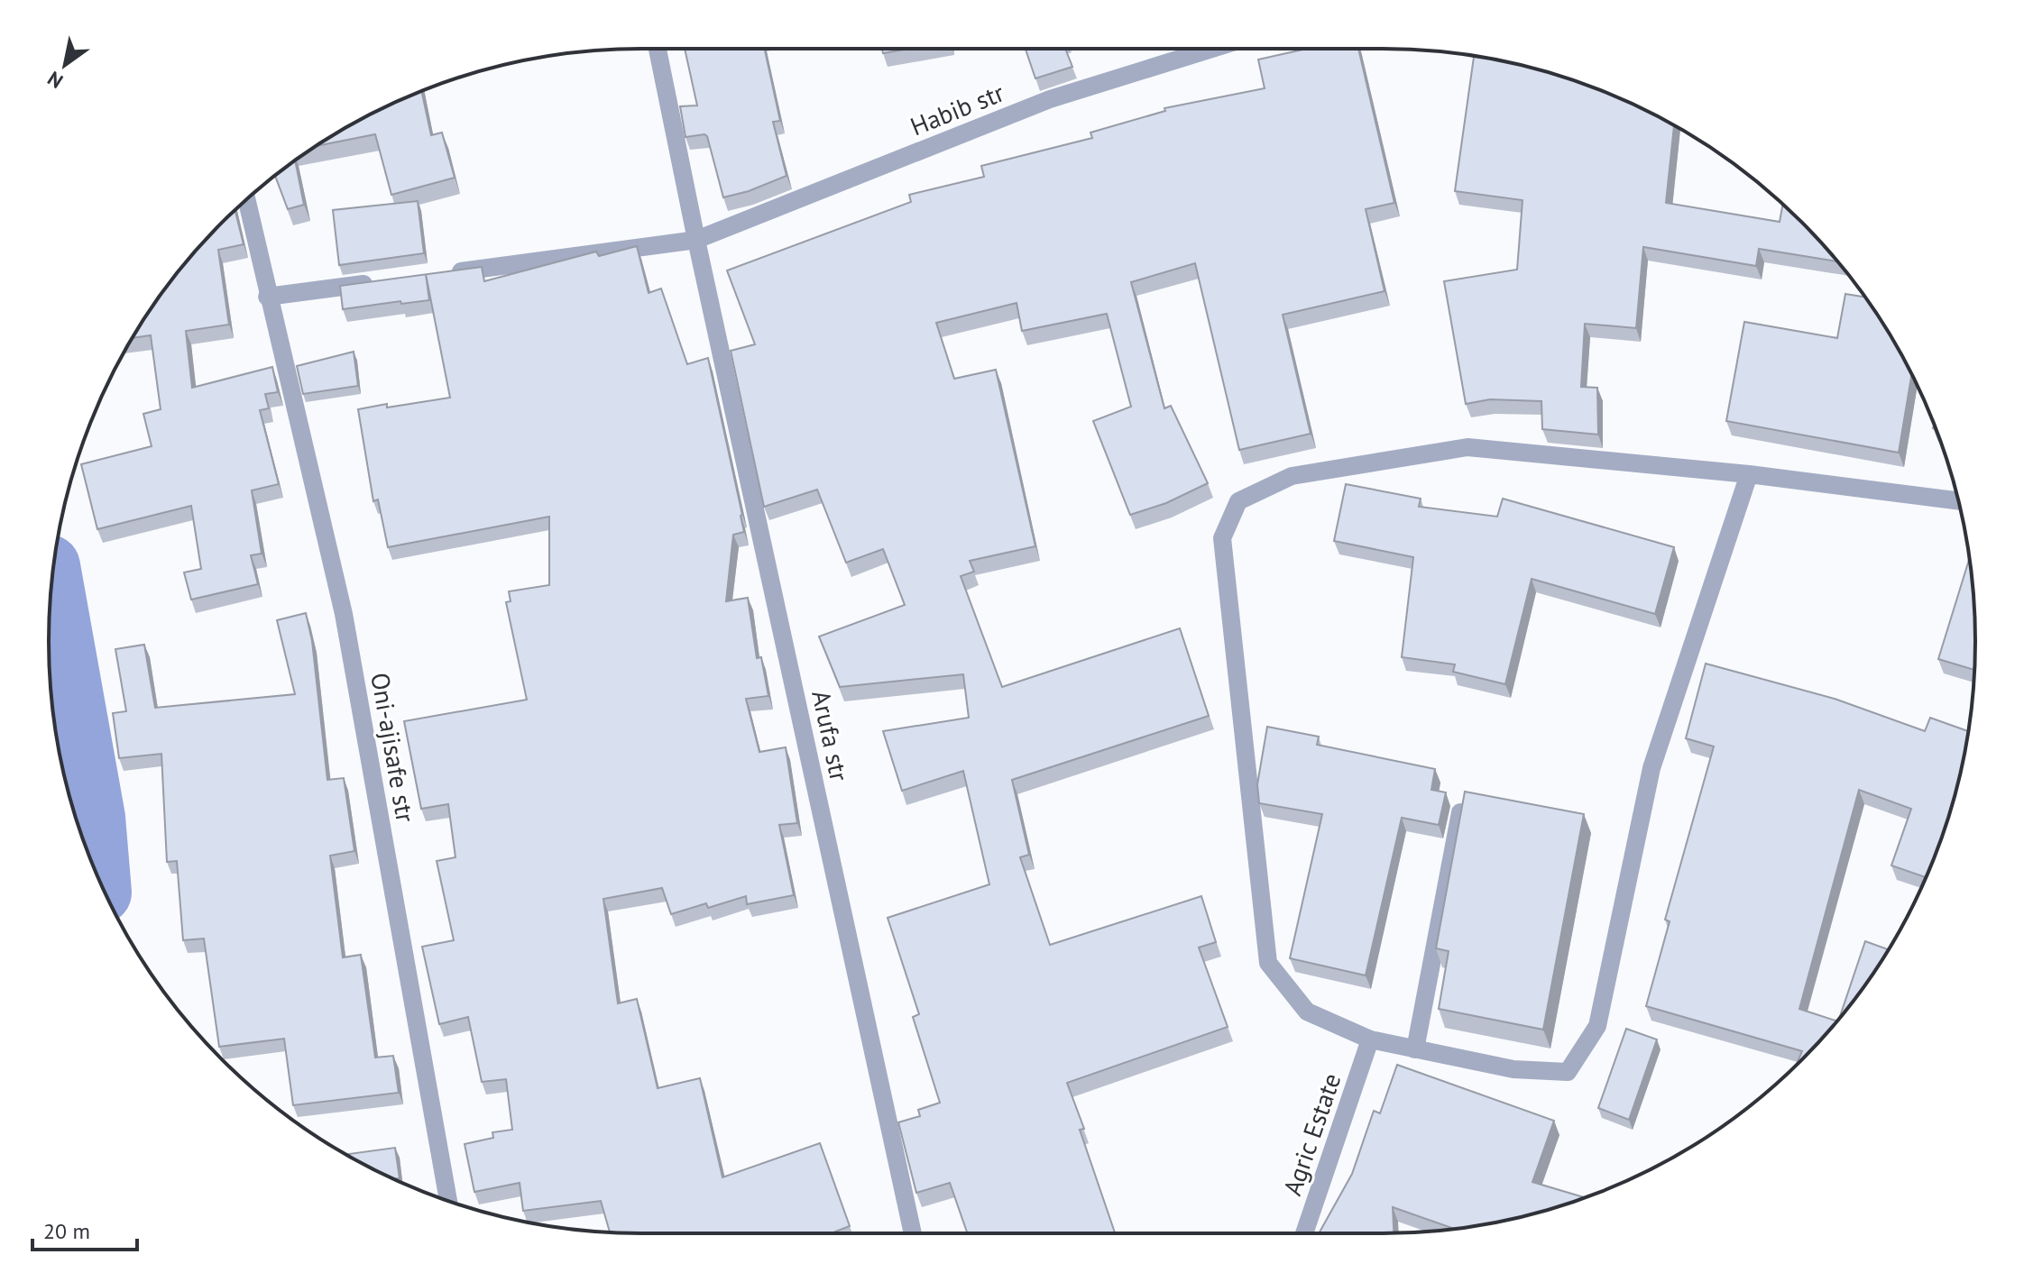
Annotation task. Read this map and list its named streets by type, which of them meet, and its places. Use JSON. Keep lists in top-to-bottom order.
{
  "streets": {
    "street": [
      "Habib str",
      "Arufa str",
      "Oni-ajisafe str",
      "Agric Estate"
    ]
  },
  "crossings": [
    ["Habib str", "Arufa str"]
  ],
  "scale_bar": "20 m",
  "north": "bottom left"
}
